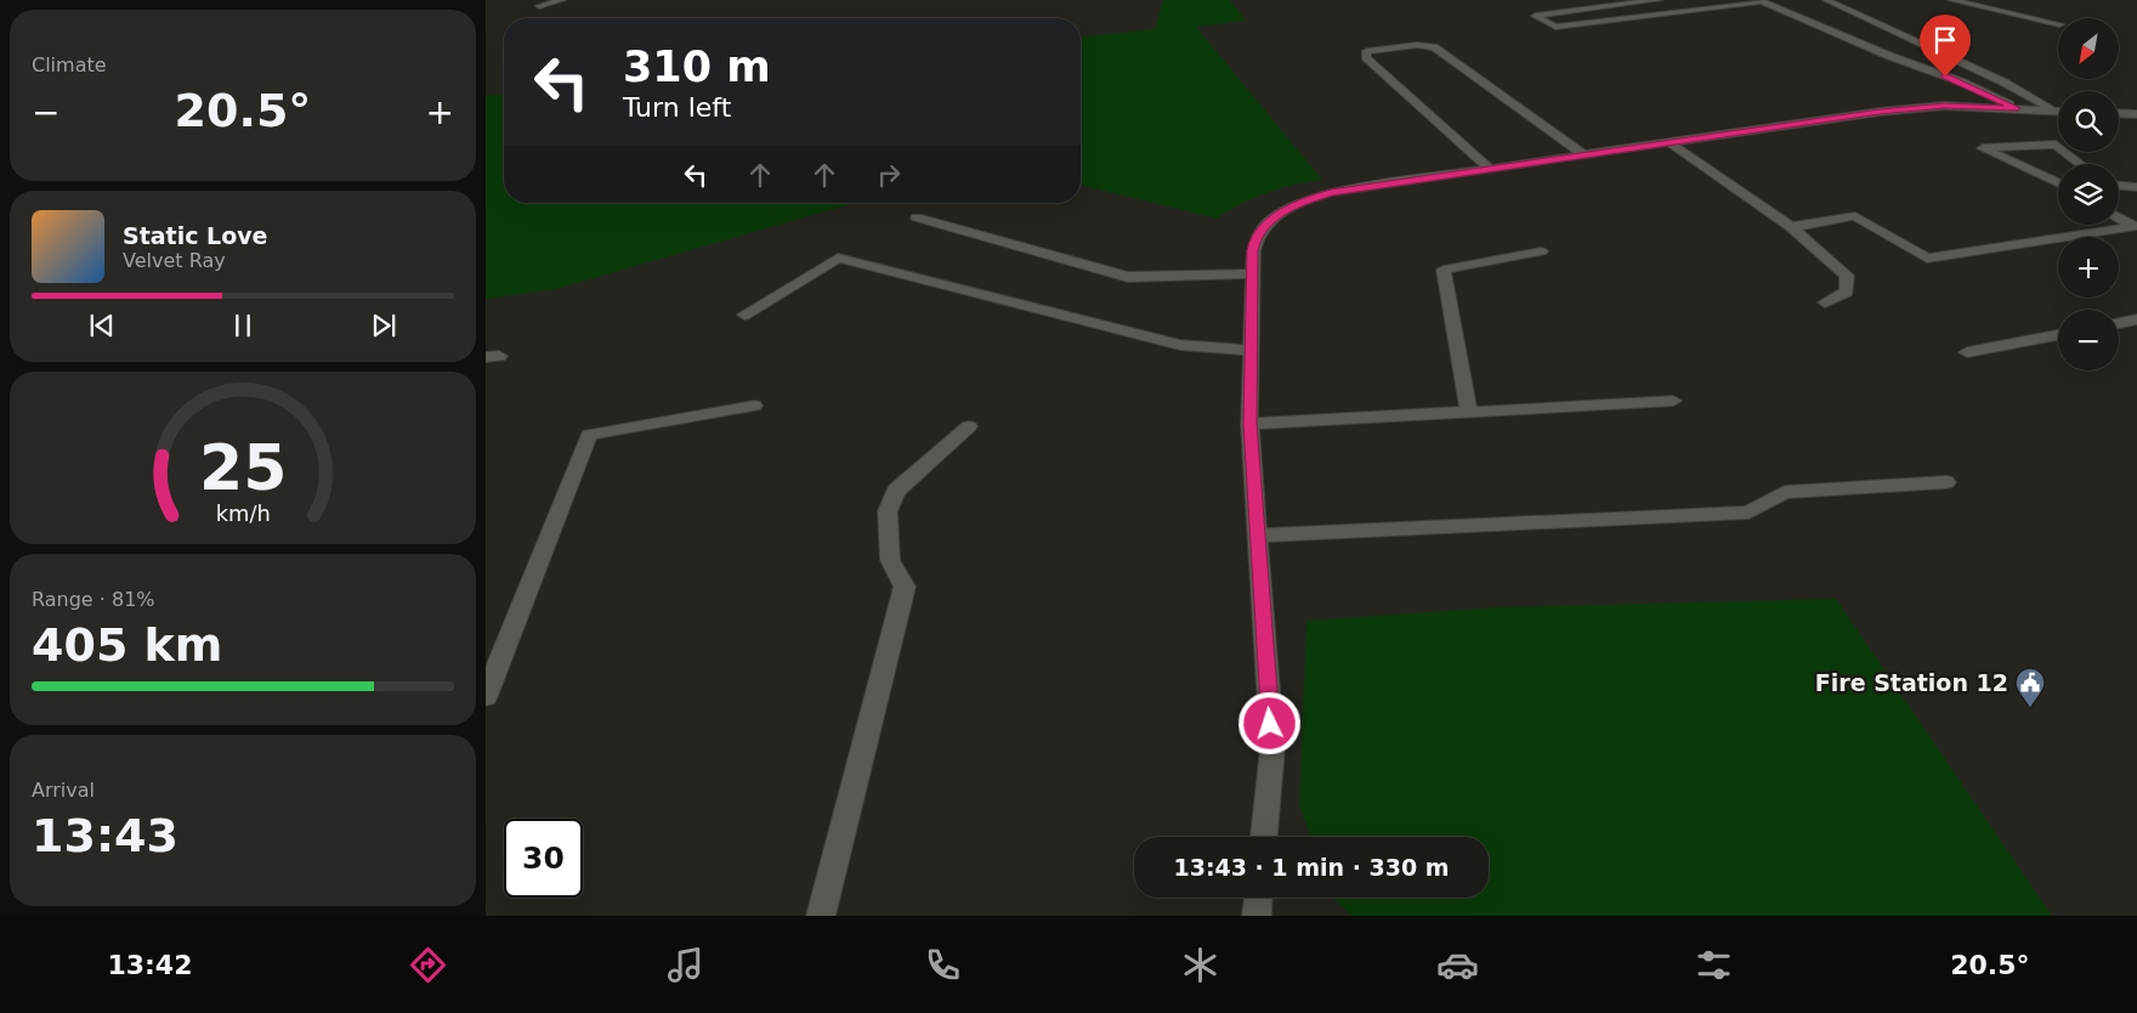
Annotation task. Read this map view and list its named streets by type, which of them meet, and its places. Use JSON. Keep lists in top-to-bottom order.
{
  "places": {
    "public building": ["Fire Station 12"]
  },
  "north": "bottom left",
  "page": {
    "tile": [
      "Climate",
      ["Range · 81%", "405 km"],
      ["Arrival", "13:43"]
    ],
    "map_buttons": ["+", "−"],
    "turn": ["310 m", "Turn left"],
    "heat": ["−", "20.5°", "+"],
    "song": ["Static Love", "Velvet Ray"],
    "limit": "30",
    "trip": "13:43 · 1 min · 330 m",
    "tabs": ["13:42", "20.5°"],
    "gauge": ["25", "km/h"]
  }
}
